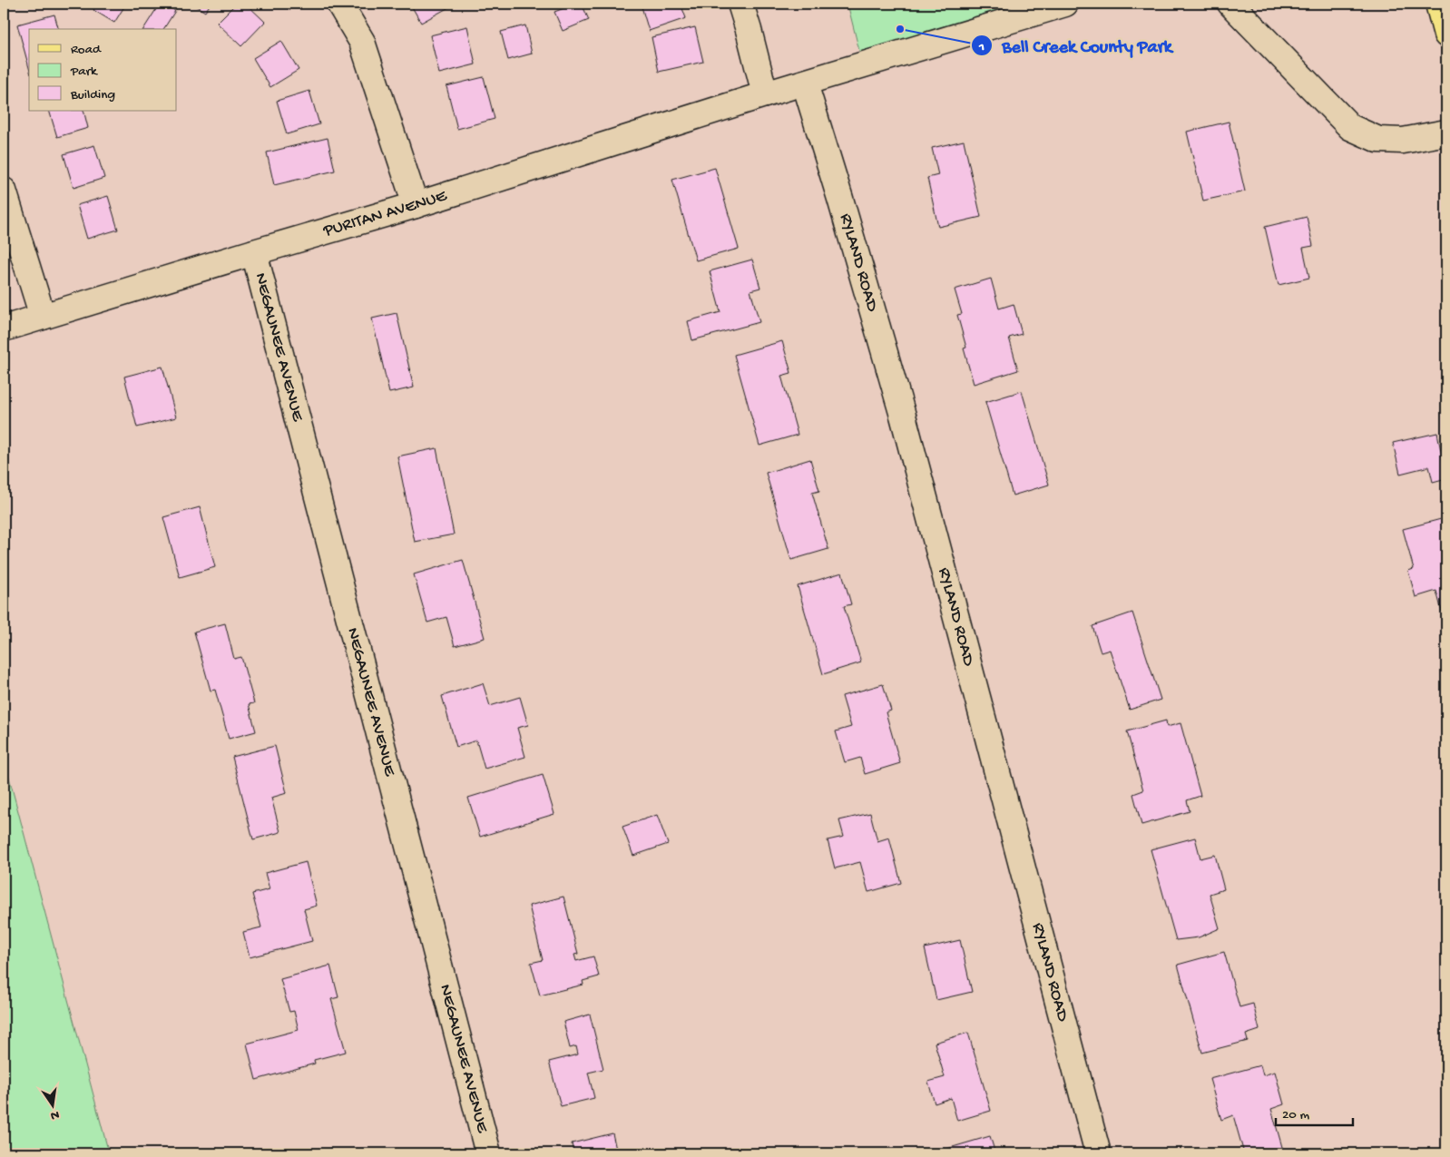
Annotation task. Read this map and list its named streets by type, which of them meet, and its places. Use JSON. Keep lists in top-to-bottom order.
{
  "streets": {
    "street": ["PURITAN AVENUE", "RYLAND ROAD", "NEGAUNEE AVENUE"]
  },
  "crossings": [
    ["PURITAN AVENUE", "RYLAND ROAD"],
    ["PURITAN AVENUE", "NEGAUNEE AVENUE"]
  ],
  "places": ["Bell Creek County Park"],
  "legend": ["Road", "Park", "Building"],
  "scale_bar": "20 m",
  "north": "bottom"
}
